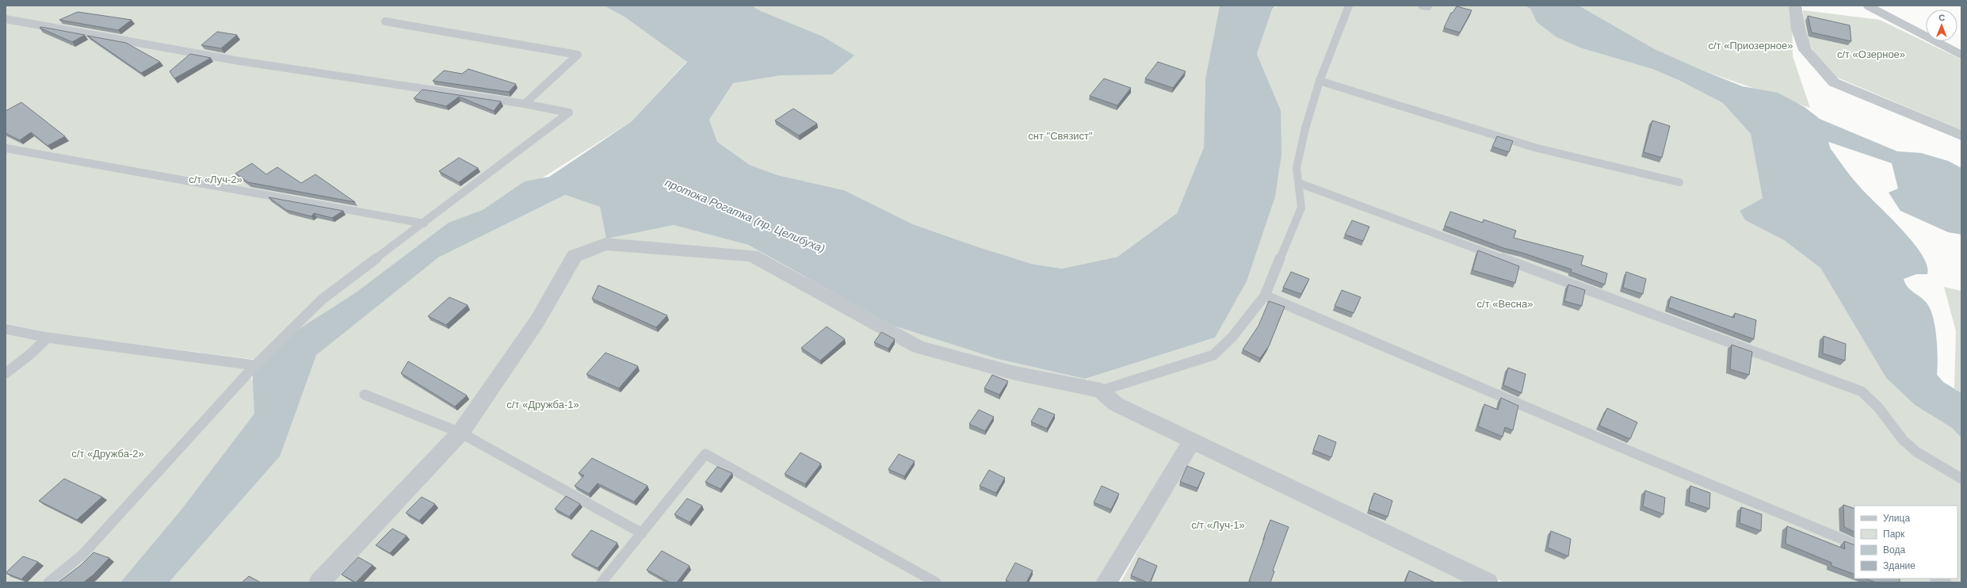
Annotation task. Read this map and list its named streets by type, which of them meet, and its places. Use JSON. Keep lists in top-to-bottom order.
{
  "water": ["протока Рогатка (пр. Целибуха)"],
  "parks": [
    "с/т «Приозерное»",
    "с/т «Озерное»",
    "снт \"Связист\"",
    "с/т «Луч-2»",
    "с/т «Весна»",
    "с/т «Дружба-1»",
    "с/т «Дружба-2»",
    "с/т «Луч-1»"
  ],
  "legend": [
    "Улица",
    "Парк",
    "Вода",
    "Здание"
  ],
  "north": "top"
}
